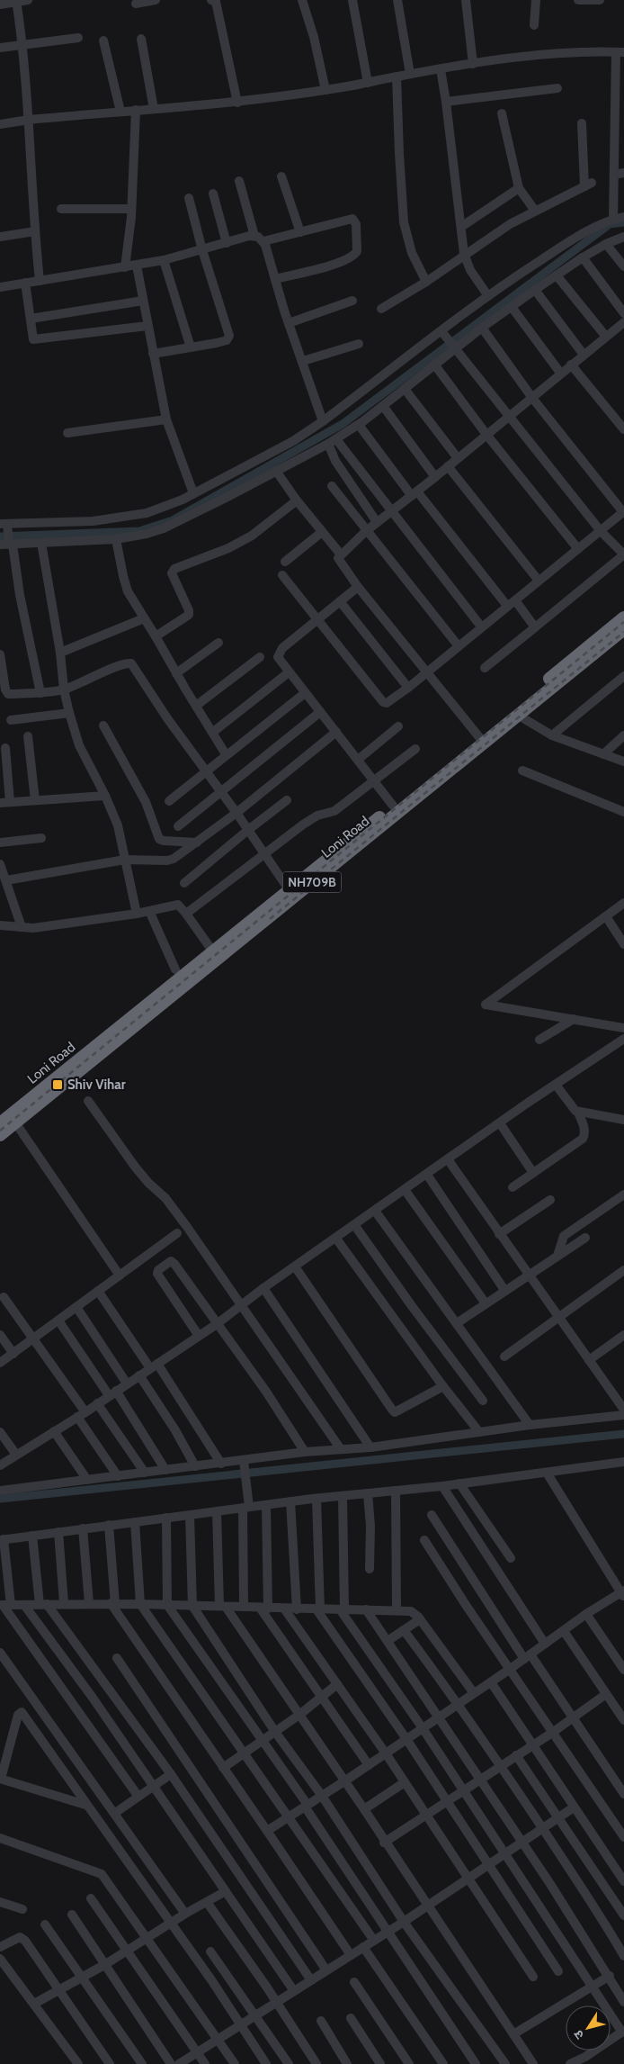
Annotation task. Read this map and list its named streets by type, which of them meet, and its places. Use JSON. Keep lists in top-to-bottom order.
{
  "streets": {
    "highway": ["Loni Road", "NH709B"]
  },
  "places": {
    "transit": ["Shiv Vihar"]
  },
  "north": "bottom left"
}
